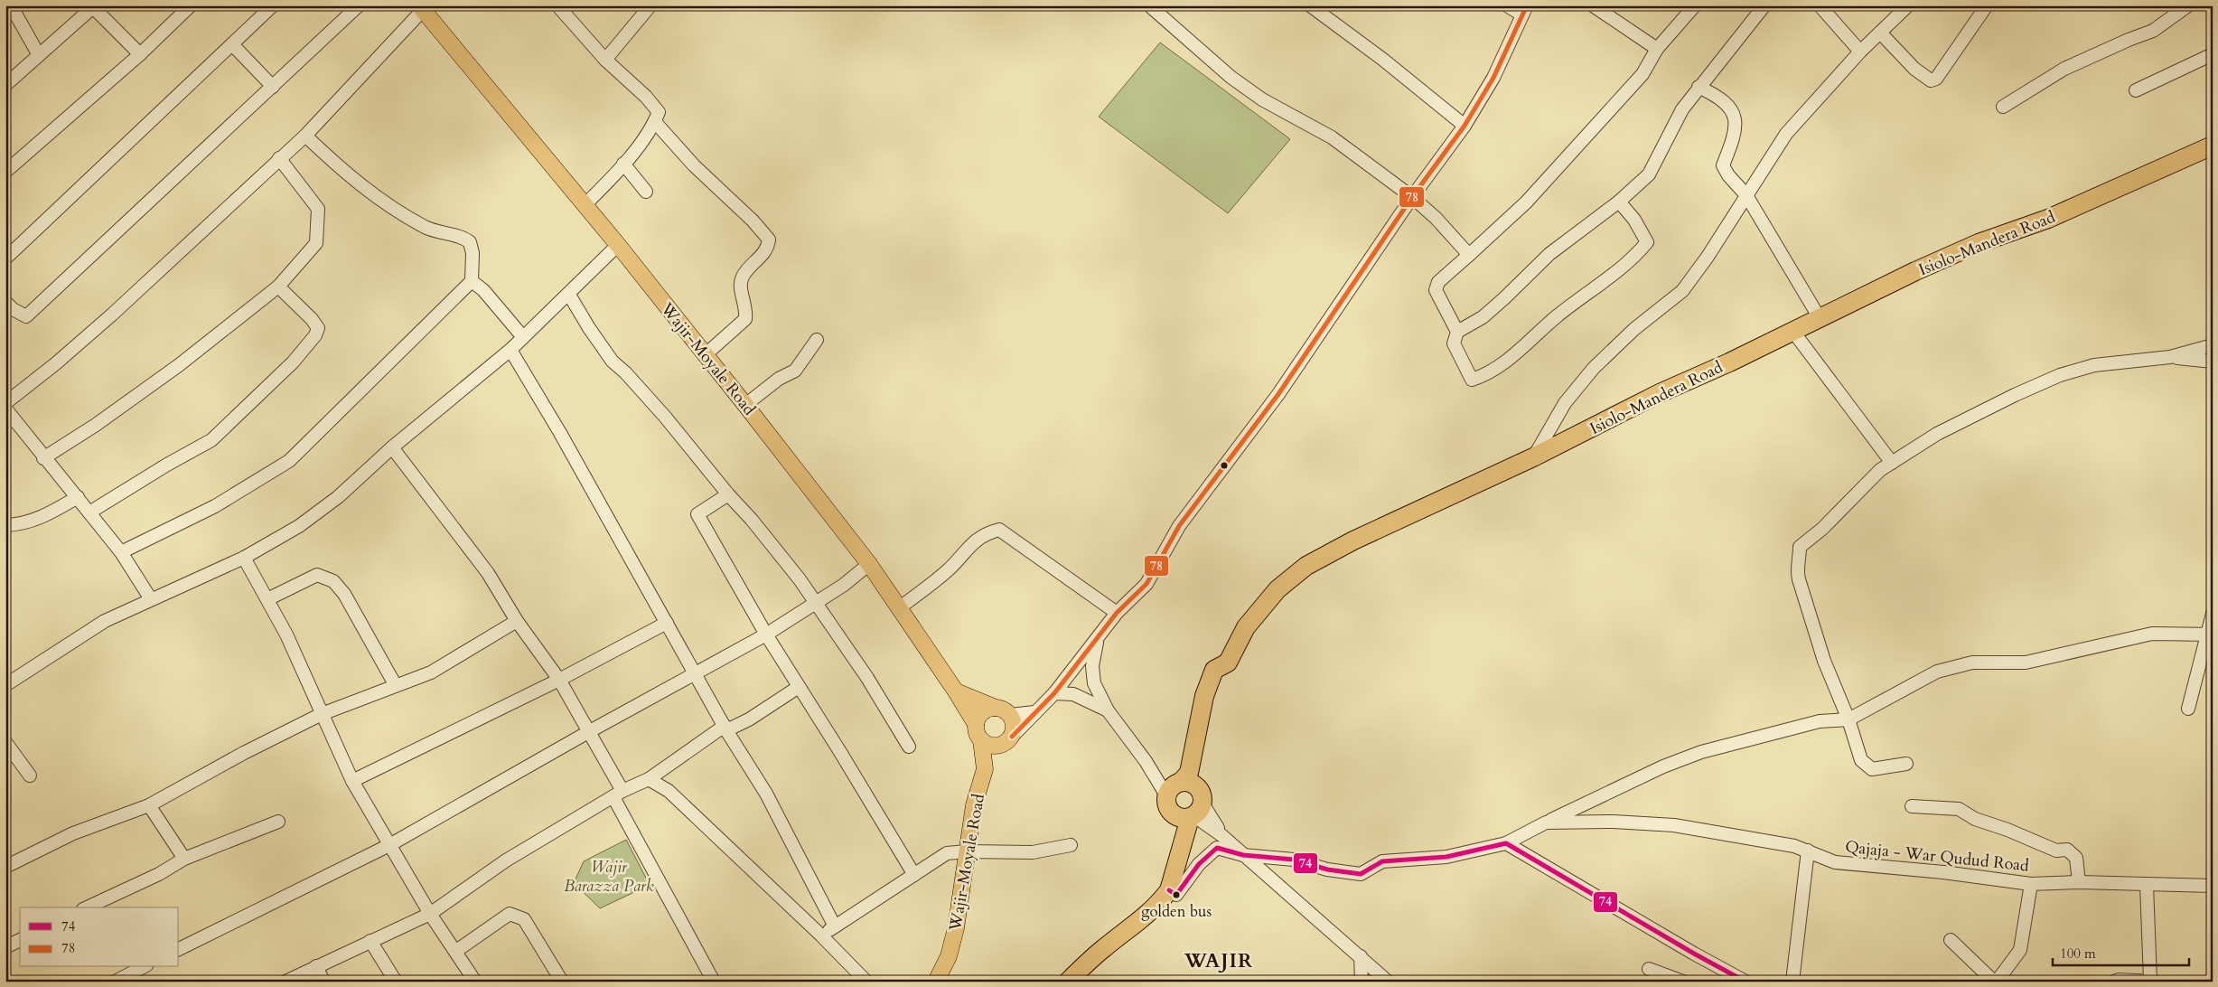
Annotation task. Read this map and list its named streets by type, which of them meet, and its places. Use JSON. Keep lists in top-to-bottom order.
{
  "streets": {
    "highway": ["Isiolo-Mandera Road"],
    "main road": ["Wajir-Moyale Road"],
    "street": ["Qajaja - War Qudud Road"]
  },
  "crossings": [
    ["Isiolo-Mandera Road", "Qajaja - War Qudud Road"]
  ],
  "districts": ["WAJIR"],
  "parks": ["Wajir Barazza Park"],
  "places": ["golden bus"],
  "lines": ["transit line 78", "transit line 74"],
  "legend": ["74", "78"],
  "scale_bar": "100 m"
}
